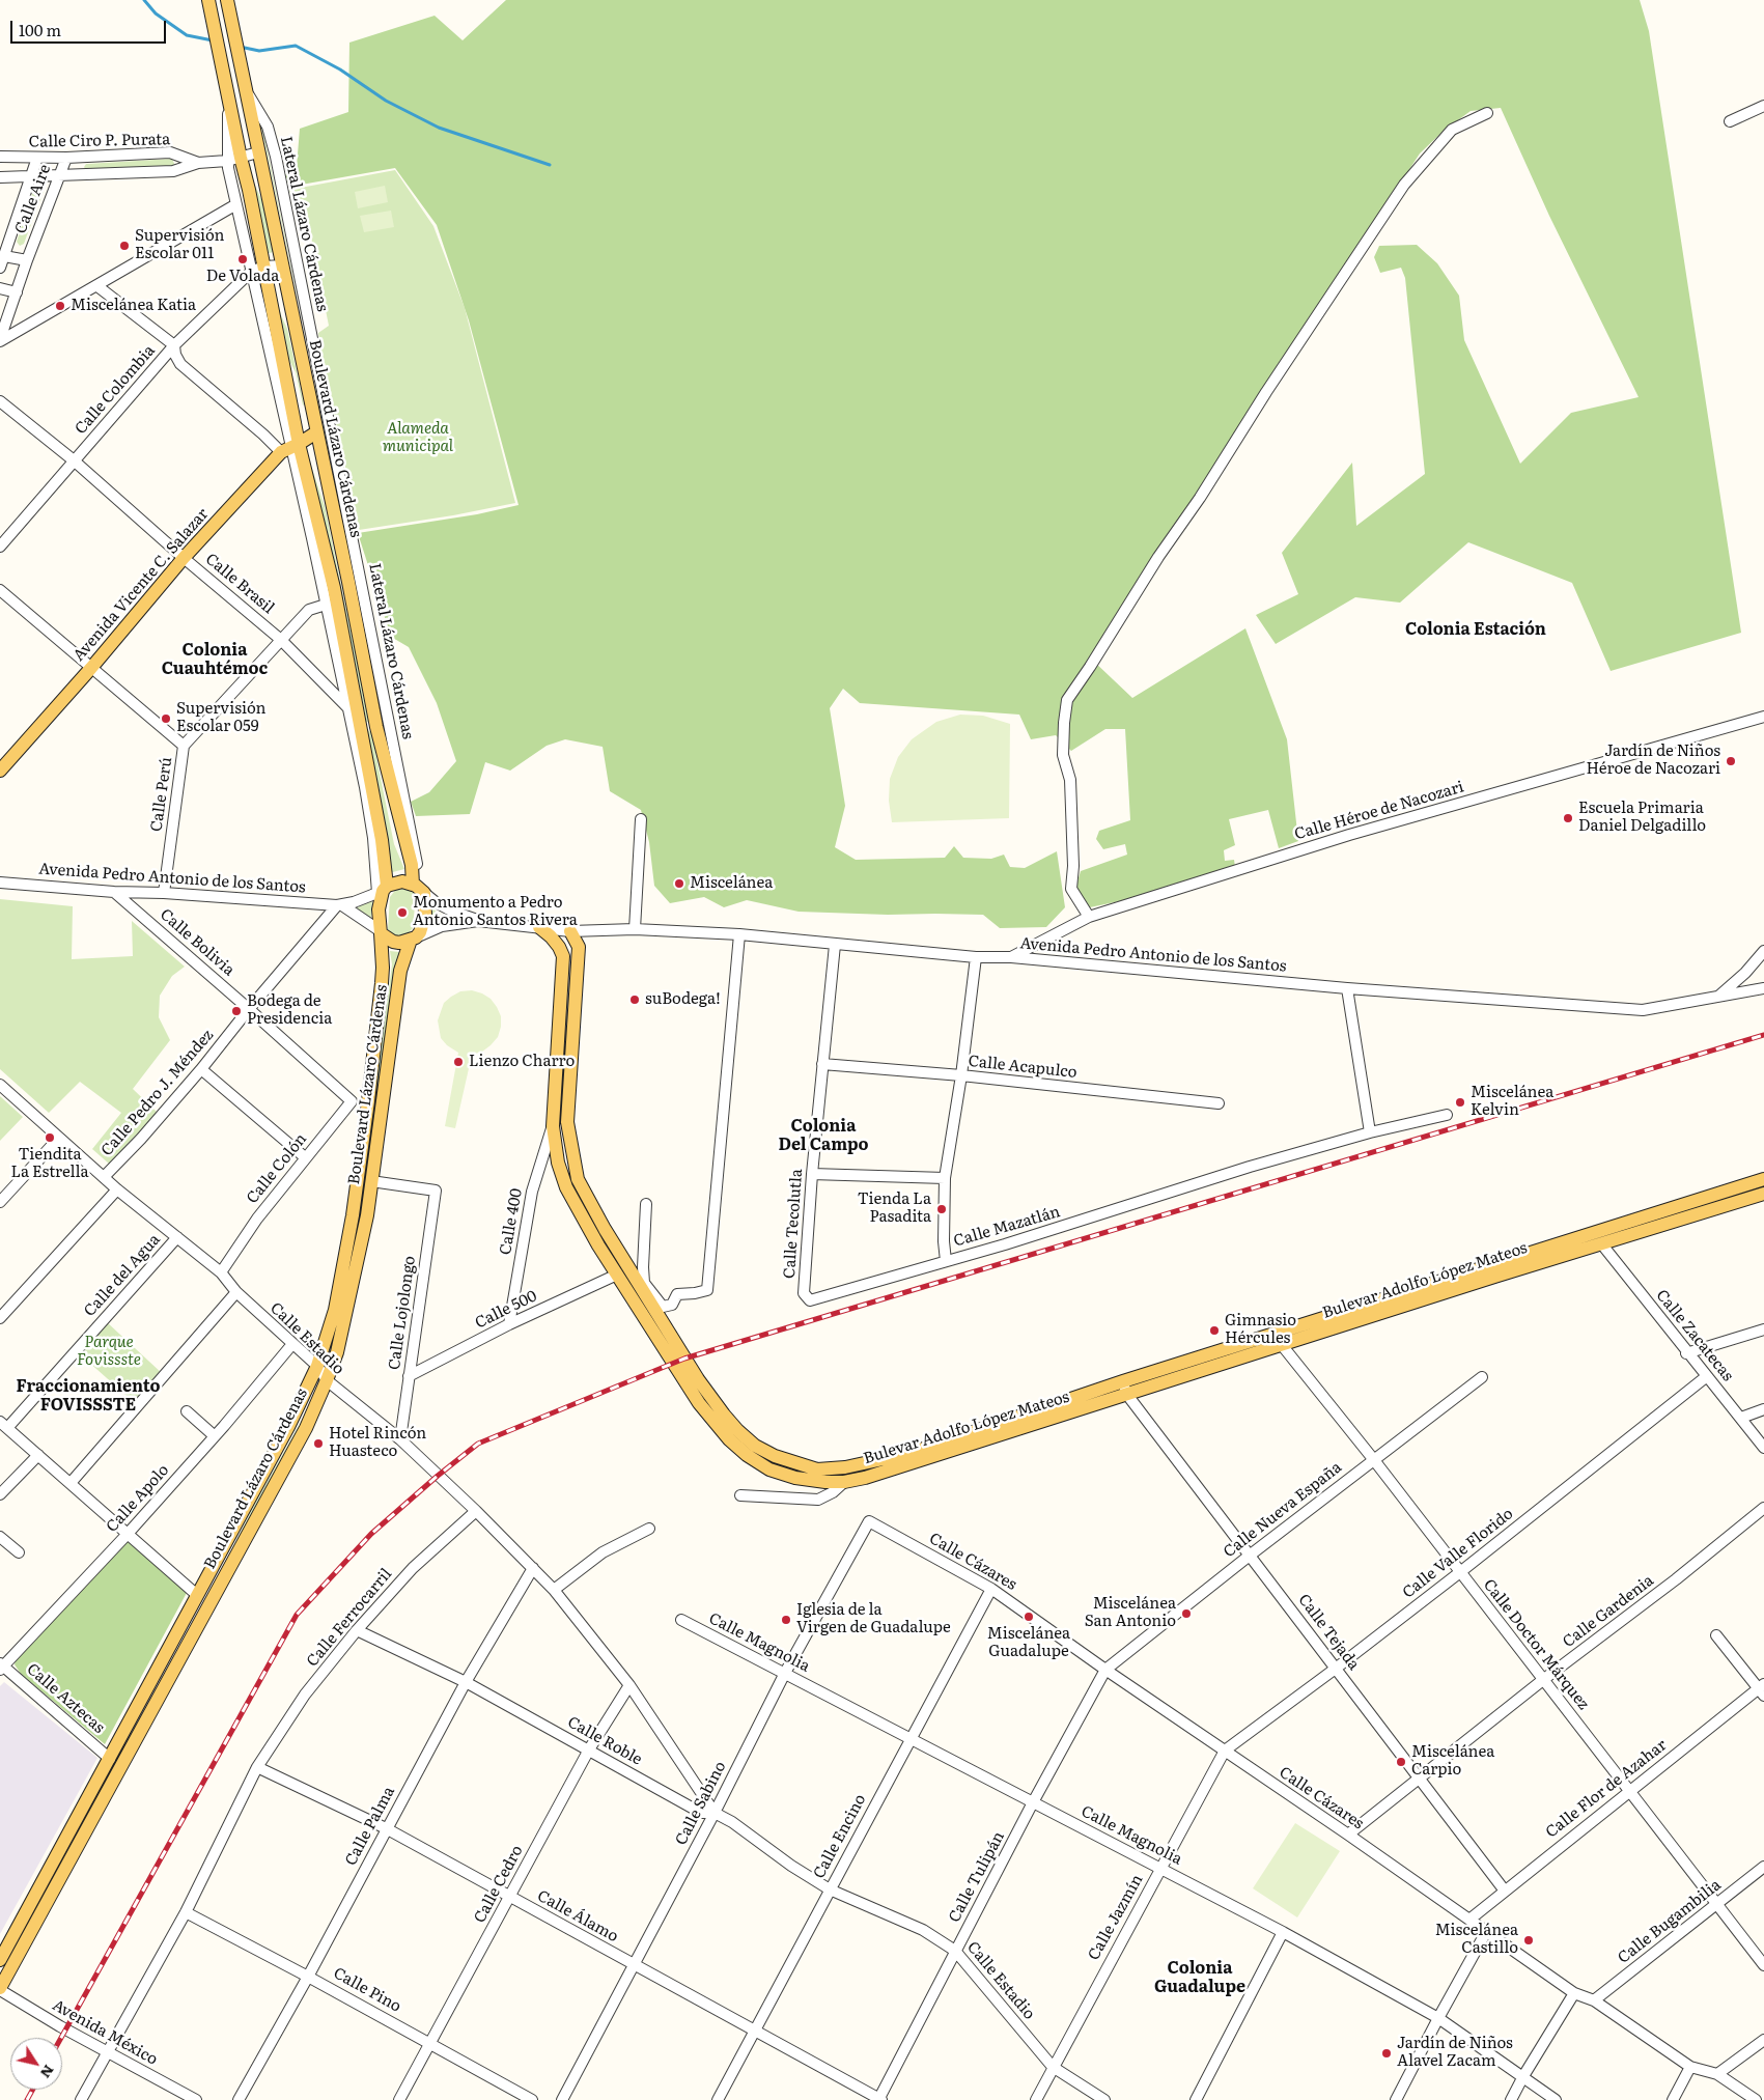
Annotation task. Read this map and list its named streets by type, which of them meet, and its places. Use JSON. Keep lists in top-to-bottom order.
{
  "streets": {
    "main road": ["Boulevard Lázaro Cárdenas", "Avenida Vicente C. Salazar", "Bulevar Adolfo López Mateos"],
    "street": [
      "Calle Ciro P. Purata",
      "Calle Aire",
      "Lateral Lázaro Cárdenas",
      "Calle Colombia",
      "Calle Brasil",
      "Calle Perú",
      "Calle Héroe de Nacozari",
      "Avenida Pedro Antonio de los Santos",
      "Calle Bolivia",
      "Calle Acapulco",
      "Calle Pedro J. Méndez",
      "Calle Colón",
      "Calle 400",
      "Calle Tecolutla",
      "Calle Mazatlán",
      "Calle del Agua",
      "Calle 500",
      "Calle Lojolongo",
      "Calle Zacatecas",
      "Calle Estadio",
      "Calle Apolo",
      "Calle Nueva España",
      "Calle Valle Florido",
      "Calle Cázares",
      "Calle Gardenia",
      "Calle Ferrocarril",
      "Calle Tejada",
      "Calle Magnolia",
      "Calle Doctor Márquez",
      "Calle Aztecas",
      "Calle Roble",
      "Calle Flor de Azahar",
      "Calle Sabino",
      "Calle Palma",
      "Calle Encino",
      "Calle Tulipán",
      "Calle Cedro",
      "Calle Álamo",
      "Calle Jazmín",
      "Calle Bugambilia",
      "Calle Pino",
      "Avenida México"
    ]
  },
  "crossings": [
    ["Calle Ciro P. Purata", "Calle Aire"],
    ["Calle Ciro P. Purata", "Boulevard Lázaro Cárdenas"],
    ["Lateral Lázaro Cárdenas", "Boulevard Lázaro Cárdenas"],
    ["Calle Colombia", "Boulevard Lázaro Cárdenas"],
    ["Calle Colombia", "Calle Brasil"],
    ["Boulevard Lázaro Cárdenas", "Avenida Vicente C. Salazar"],
    ["Boulevard Lázaro Cárdenas", "Calle Lojolongo"],
    ["Boulevard Lázaro Cárdenas", "Calle Estadio"],
    ["Boulevard Lázaro Cárdenas", "Calle Aztecas"],
    ["Boulevard Lázaro Cárdenas", "Avenida México"],
    ["Calle Brasil", "Avenida Vicente C. Salazar"],
    ["Calle Brasil", "Calle Perú"],
    ["Calle Perú", "Avenida Pedro Antonio de los Santos"],
    ["Calle Héroe de Nacozari", "Avenida Pedro Antonio de los Santos"],
    ["Avenida Pedro Antonio de los Santos", "Calle Bolivia"],
    ["Avenida Pedro Antonio de los Santos", "Calle Pedro J. Méndez"],
    ["Avenida Pedro Antonio de los Santos", "Calle Tecolutla"],
    ["Avenida Pedro Antonio de los Santos", "Calle Mazatlán"],
    ["Avenida Pedro Antonio de los Santos", "Bulevar Adolfo López Mateos"],
    ["Calle Bolivia", "Calle Pedro J. Méndez"],
    ["Calle Bolivia", "Calle Colón"],
    ["Calle Acapulco", "Calle Tecolutla"],
    ["Calle Acapulco", "Calle Mazatlán"],
    ["Calle Pedro J. Méndez", "Calle Estadio"],
    ["Calle Colón", "Calle Estadio"],
    ["Calle 400", "Bulevar Adolfo López Mateos"],
    ["Calle 400", "Calle 500"],
    ["Calle Tecolutla", "Calle Mazatlán"],
    ["Calle del Agua", "Calle Estadio"],
    ["Bulevar Adolfo López Mateos", "Calle 500"],
    ["Bulevar Adolfo López Mateos", "Calle Zacatecas"],
    ["Bulevar Adolfo López Mateos", "Calle Tejada"],
    ["Bulevar Adolfo López Mateos", "Calle Doctor Márquez"],
    ["Calle 500", "Calle Lojolongo"],
    ["Calle Lojolongo", "Calle Estadio"],
    ["Calle Zacatecas", "Calle Valle Florido"],
    ["Calle Estadio", "Calle Apolo"],
    ["Calle Estadio", "Calle Ferrocarril"],
    ["Calle Estadio", "Calle Roble"],
    ["Calle Estadio", "Calle Encino"],
    ["Calle Estadio", "Calle Tulipán"],
    ["Calle Estadio", "Calle Jazmín"],
    ["Calle Apolo", "Calle Aztecas"],
    ["Calle Nueva España", "Calle Cázares"],
    ["Calle Nueva España", "Calle Tejada"],
    ["Calle Nueva España", "Calle Doctor Márquez"],
    ["Calle Nueva España", "Calle Tulipán"],
    ["Calle Valle Florido", "Calle Cázares"],
    ["Calle Valle Florido", "Calle Tejada"],
    ["Calle Valle Florido", "Calle Doctor Márquez"],
    ["Calle Valle Florido", "Calle Jazmín"],
    ["Calle Cázares", "Calle Gardenia"],
    ["Calle Cázares", "Calle Flor de Azahar"],
    ["Calle Cázares", "Calle Sabino"],
    ["Calle Cázares", "Calle Encino"],
    ["Calle Cázares", "Calle Tulipán"],
    ["Calle Cázares", "Calle Jazmín"],
    ["Calle Cázares", "Calle Bugambilia"],
    ["Calle Gardenia", "Calle Tejada"],
    ["Calle Gardenia", "Calle Doctor Márquez"],
    ["Calle Ferrocarril", "Calle Roble"],
    ["Calle Ferrocarril", "Calle Álamo"],
    ["Calle Ferrocarril", "Calle Pino"],
    ["Calle Ferrocarril", "Avenida México"],
    ["Calle Tejada", "Calle Flor de Azahar"],
    ["Calle Magnolia", "Calle Sabino"],
    ["Calle Magnolia", "Calle Encino"],
    ["Calle Magnolia", "Calle Tulipán"],
    ["Calle Magnolia", "Calle Jazmín"],
    ["Calle Doctor Márquez", "Calle Flor de Azahar"],
    ["Calle Doctor Márquez", "Calle Bugambilia"],
    ["Calle Roble", "Calle Sabino"],
    ["Calle Roble", "Calle Palma"],
    ["Calle Roble", "Calle Encino"],
    ["Calle Roble", "Calle Cedro"],
    ["Calle Sabino", "Calle Álamo"],
    ["Calle Palma", "Calle Álamo"],
    ["Calle Palma", "Calle Pino"],
    ["Calle Encino", "Calle Álamo"],
    ["Calle Tulipán", "Calle Álamo"],
    ["Calle Cedro", "Calle Álamo"],
    ["Calle Cedro", "Calle Pino"]
  ],
  "districts": [
    "Colonia Estación",
    "Colonia Cuauhtémoc",
    "Colonia Del Campo",
    "Fraccionamiento FOVISSSTE",
    "Colonia Guadalupe"
  ],
  "parks": ["Alameda municipal", "Parque Fovissste"],
  "places": [
    "Supervisión Escolar 011",
    "De Volada",
    "Miscelánea Katia",
    "Supervisión Escolar 059",
    "Jardín de Niños Héroe de Nacozari",
    "Escuela Primaria Daniel Delgadillo",
    "Miscelánea",
    "Monumento a Pedro Antonio Santos Rivera",
    "suBodega!",
    "Bodega de Presidencia",
    "Lienzo Charro",
    "Miscelánea Kelvin",
    "Tiendita La Estrella",
    "Tienda La Pasadita",
    "Gimnasio Hércules",
    "Hotel Rincón Huasteco",
    "Miscelánea San Antonio",
    "Miscelánea Guadalupe",
    "Iglesia de la Virgen de Guadalupe",
    "Miscelánea Carpio",
    "Miscelánea Castillo",
    "Jardín de Niños Alavel Zacam"
  ],
  "scale_bar": "100 m",
  "north": "bottom right"
}
